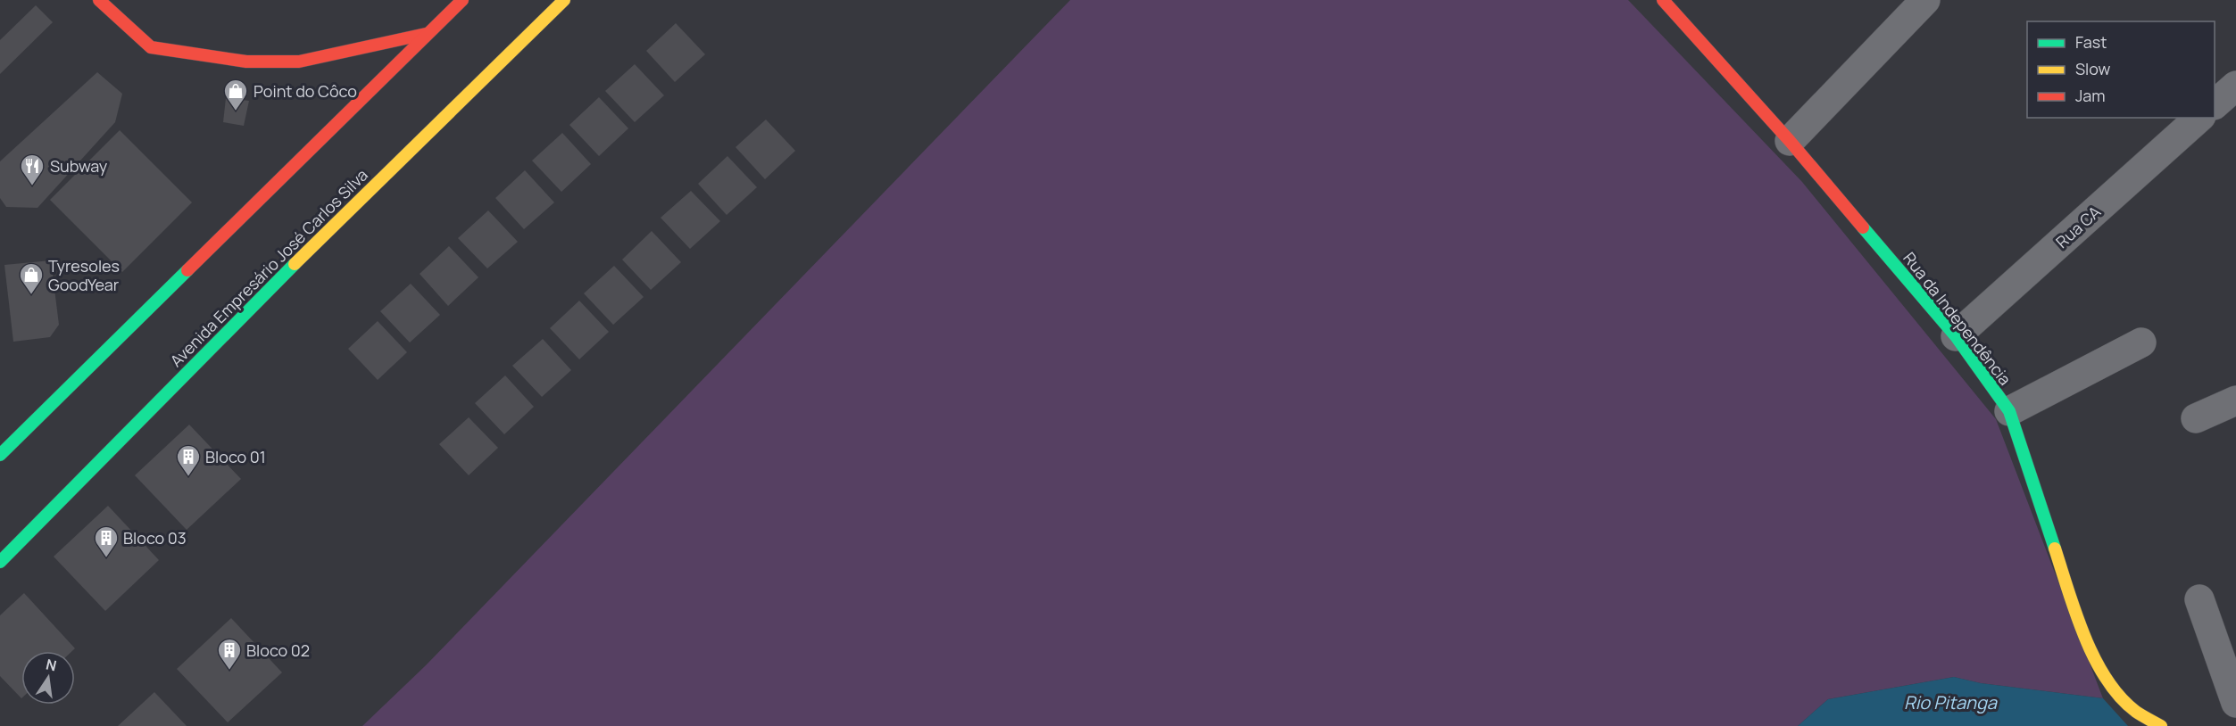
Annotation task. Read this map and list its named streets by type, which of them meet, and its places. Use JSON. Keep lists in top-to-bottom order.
{
  "streets": {
    "main road": ["Avenida Empresário José Carlos Silva", "Rua da Independência"],
    "street": ["Rua CA"]
  },
  "crossings": [
    ["Rua CA", "Rua da Independência"]
  ],
  "water": ["Rio Pitanga"],
  "places": {
    "shop": ["Point do Côco", "Tyresoles GoodYear"],
    "restaurant": ["Subway"],
    "building": ["Bloco 01", "Bloco 03", "Bloco 02"]
  },
  "legend": ["Fast", "Slow", "Jam"],
  "north": "top"
}
